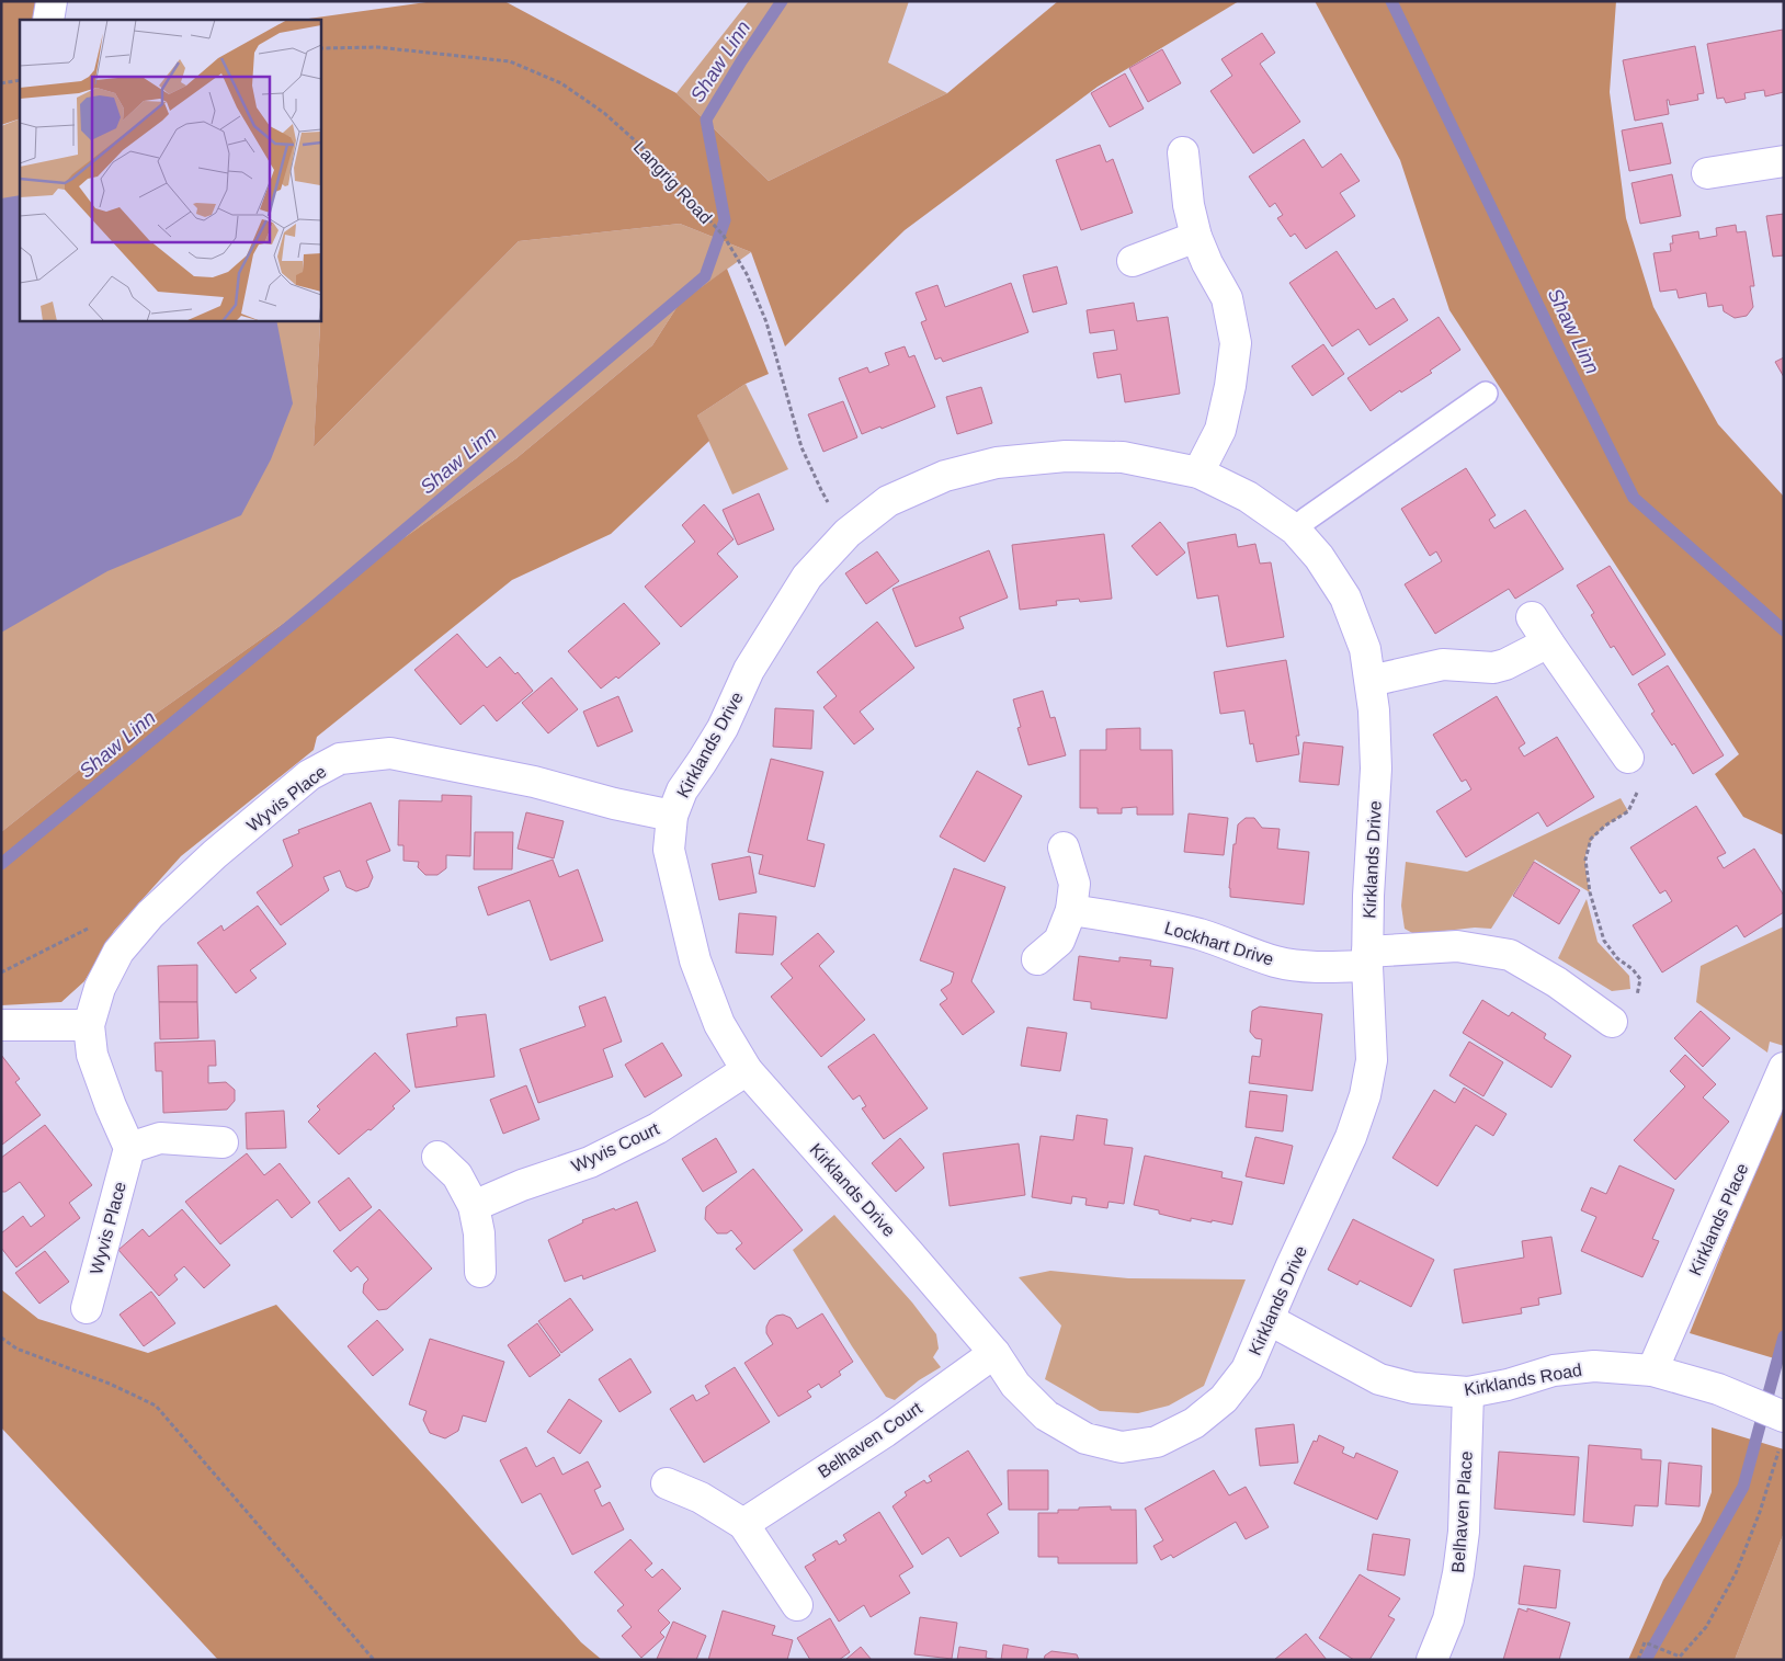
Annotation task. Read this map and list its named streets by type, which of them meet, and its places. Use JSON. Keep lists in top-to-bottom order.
{
  "streets": {
    "street": [
      "Kirklands Drive",
      "Wyvis Place",
      "Lockhart Drive",
      "Wyvis Court",
      "Kirklands Place",
      "Kirklands Road",
      "Belhaven Court",
      "Belhaven Place"
    ],
    "path": ["Langrig Road"]
  },
  "crossings": [
    ["Langrig Road", "Kirklands Drive"],
    ["Kirklands Drive", "Wyvis Place"],
    ["Kirklands Drive", "Lockhart Drive"],
    ["Kirklands Drive", "Wyvis Court"],
    ["Kirklands Drive", "Kirklands Road"],
    ["Kirklands Drive", "Belhaven Court"],
    ["Kirklands Place", "Kirklands Road"],
    ["Kirklands Road", "Belhaven Place"]
  ],
  "water": ["Shaw Linn"]
}
